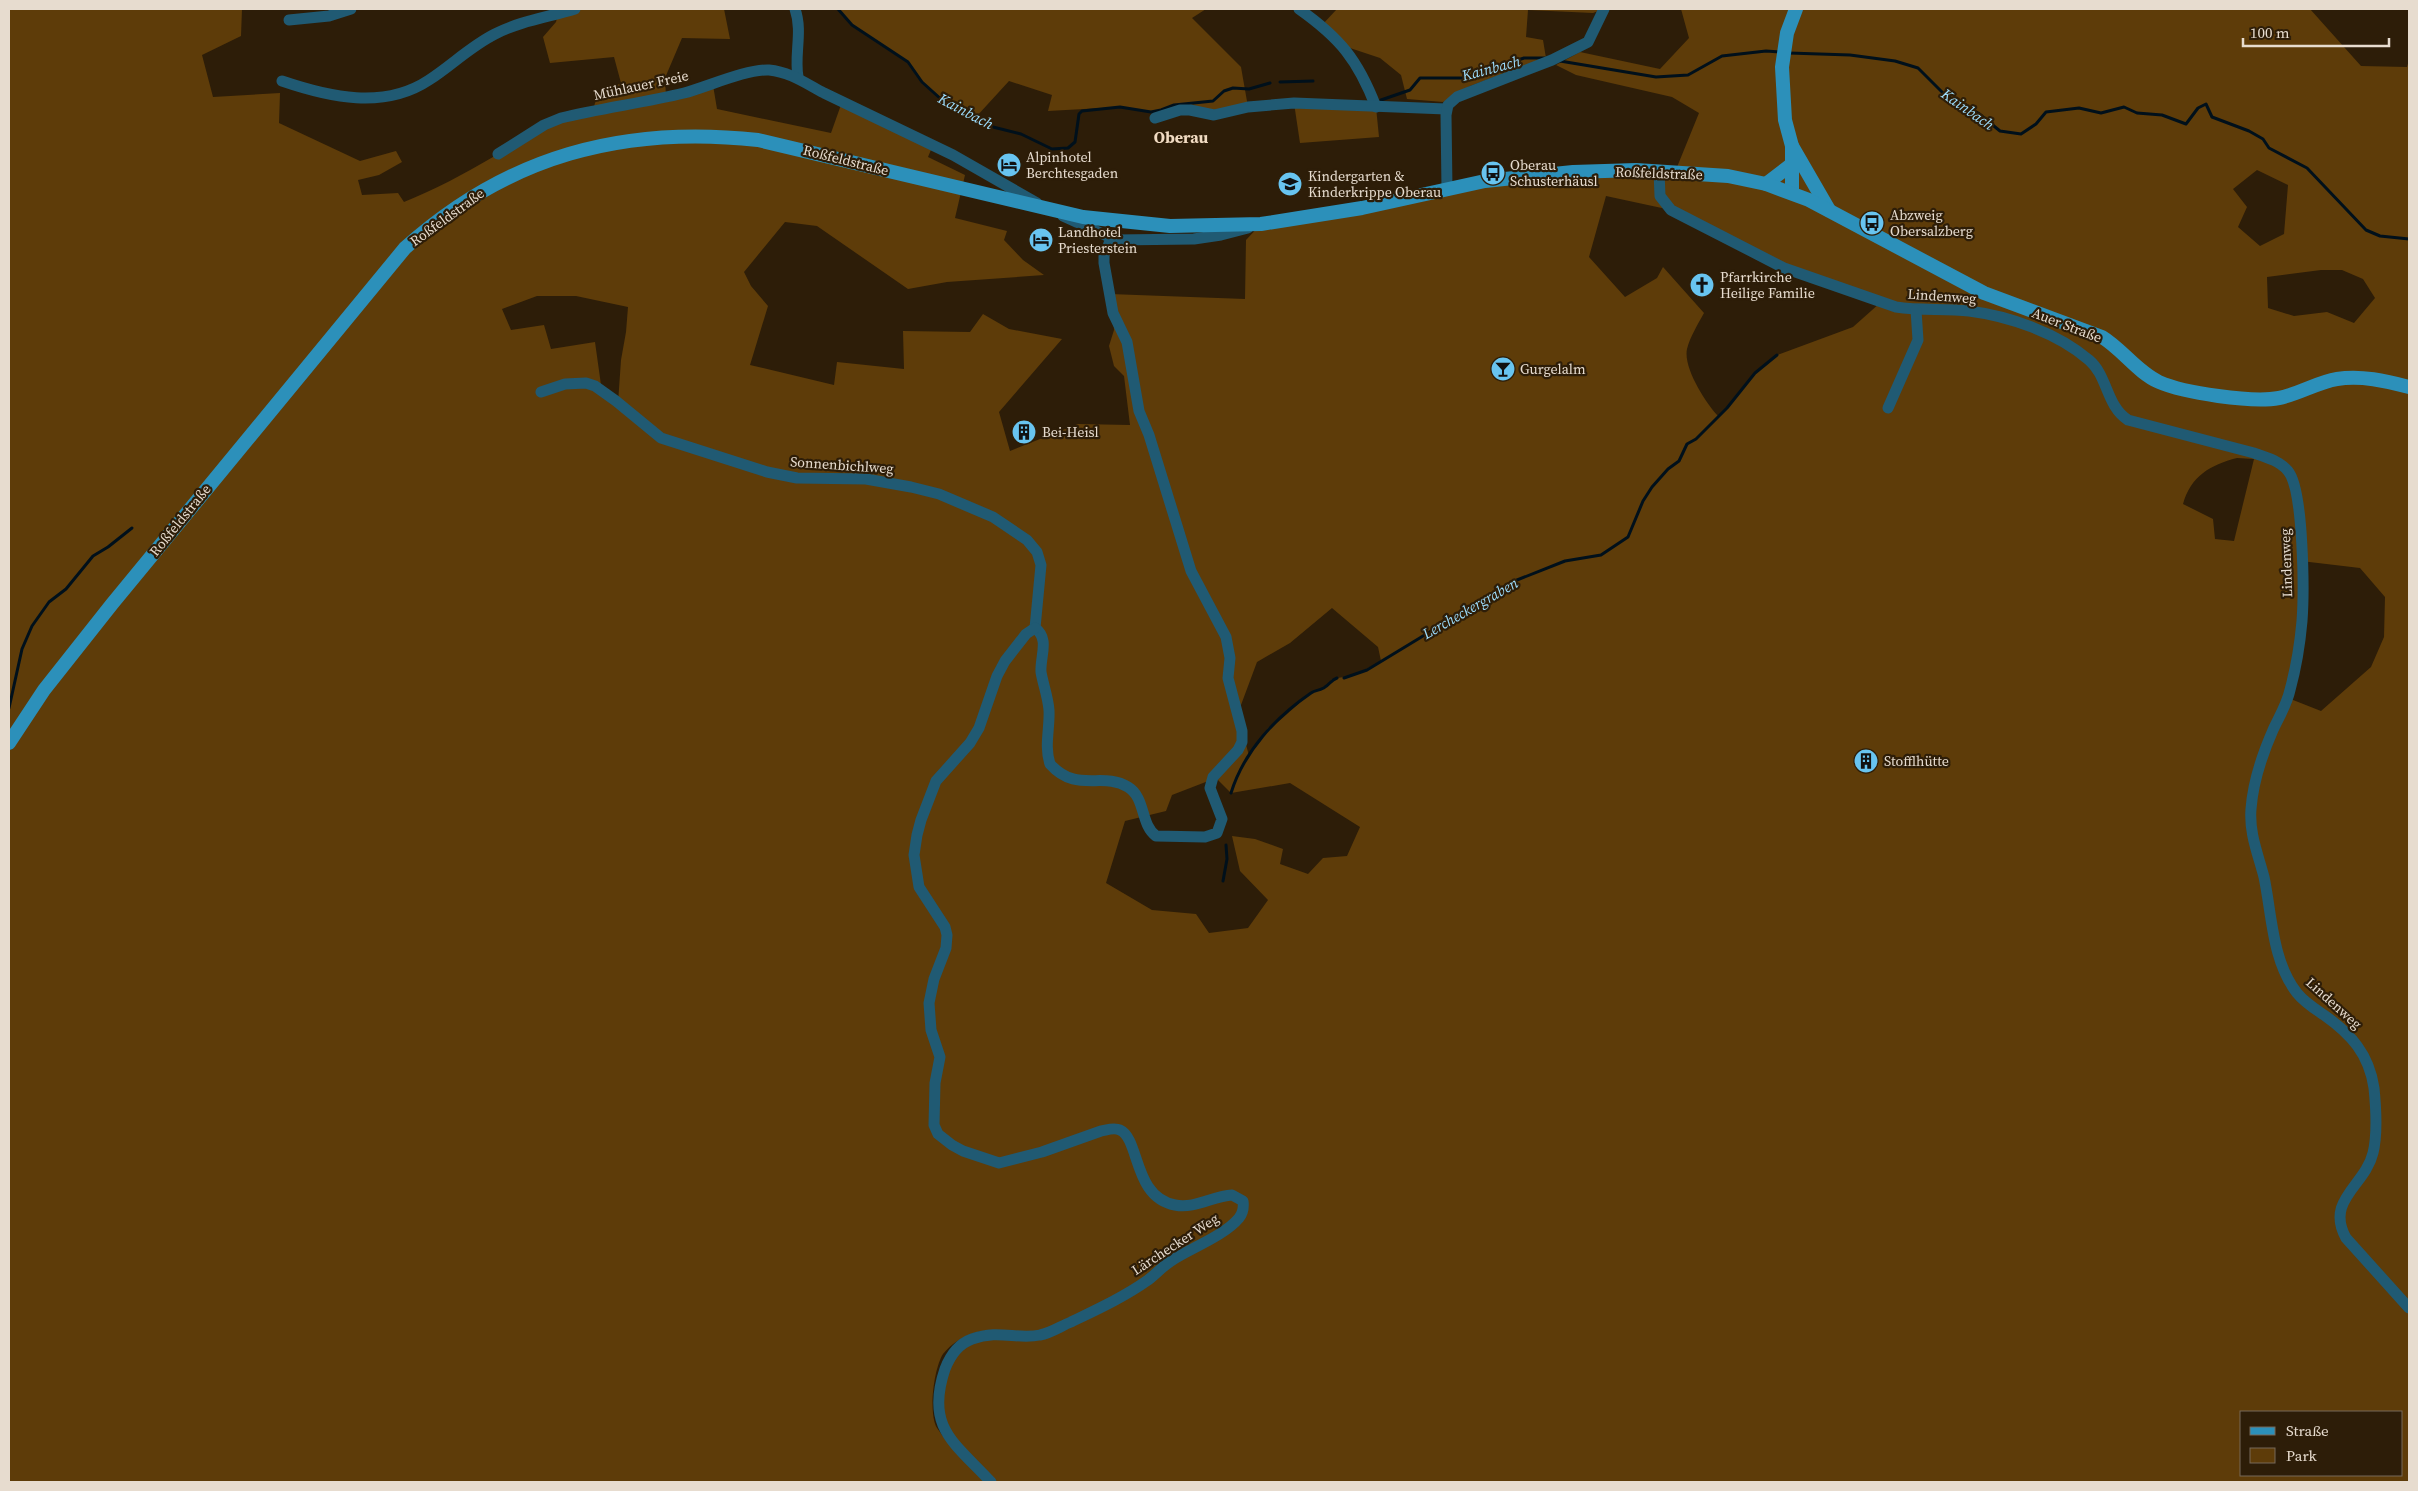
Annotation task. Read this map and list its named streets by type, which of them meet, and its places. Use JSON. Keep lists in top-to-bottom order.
{
  "streets": {
    "main road": ["Roßfeldstraße", "Auer Straße"],
    "street": [
      "Mühlauer Freie",
      "Lindenweg",
      "Sonnenbichlweg",
      "Lärchecker Weg"
    ]
  },
  "crossings": [
    ["Mühlauer Freie", "Roßfeldstraße"],
    ["Roßfeldstraße", "Lindenweg"],
    ["Roßfeldstraße", "Auer Straße"],
    ["Roßfeldstraße", "Sonnenbichlweg"],
    ["Sonnenbichlweg", "Lärchecker Weg"]
  ],
  "districts": ["Oberau"],
  "water": ["Kainbach", "Lercheckergraben"],
  "places": {
    "hotel": ["Alpinhotel Berchtesgaden", "Landhotel Priesterstein"],
    "bus stop": ["Oberau Schusterhäusl", "Abzweig Obersalzberg"],
    "school or university": ["Kindergarten & Kinderkrippe Oberau"],
    "church": ["Pfarrkirche Heilige Familie"],
    "bar": ["Gurgelalm"],
    "building": ["Bei-Heisl", "Stofflhütte"]
  },
  "legend": ["Straße", "Park"],
  "scale_bar": "100 m"
}
